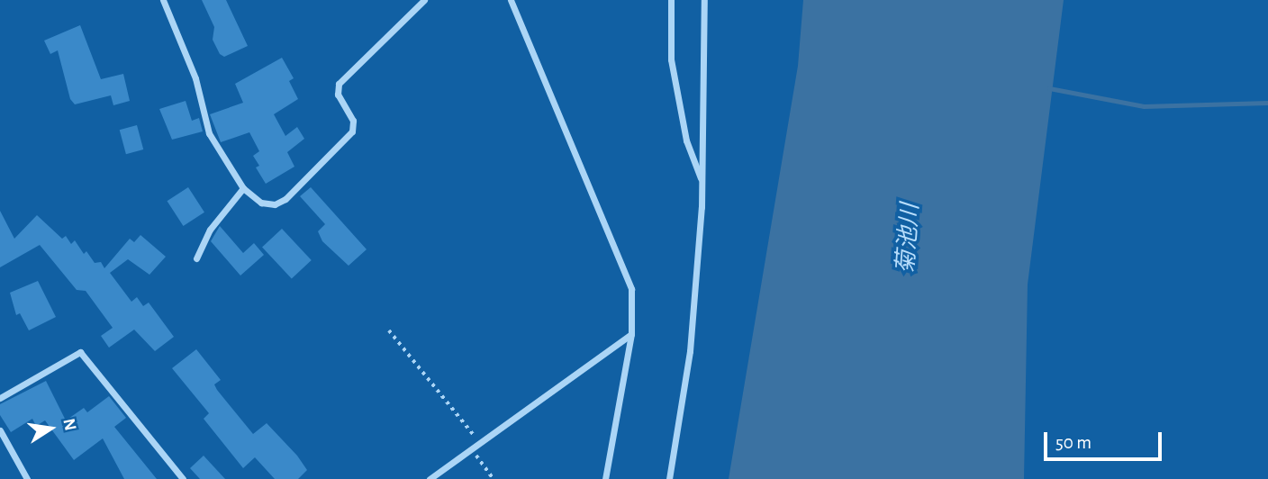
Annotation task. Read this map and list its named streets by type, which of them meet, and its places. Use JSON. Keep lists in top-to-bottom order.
{
  "water": ["菊池川"],
  "scale_bar": "50 m",
  "north": "right"
}
